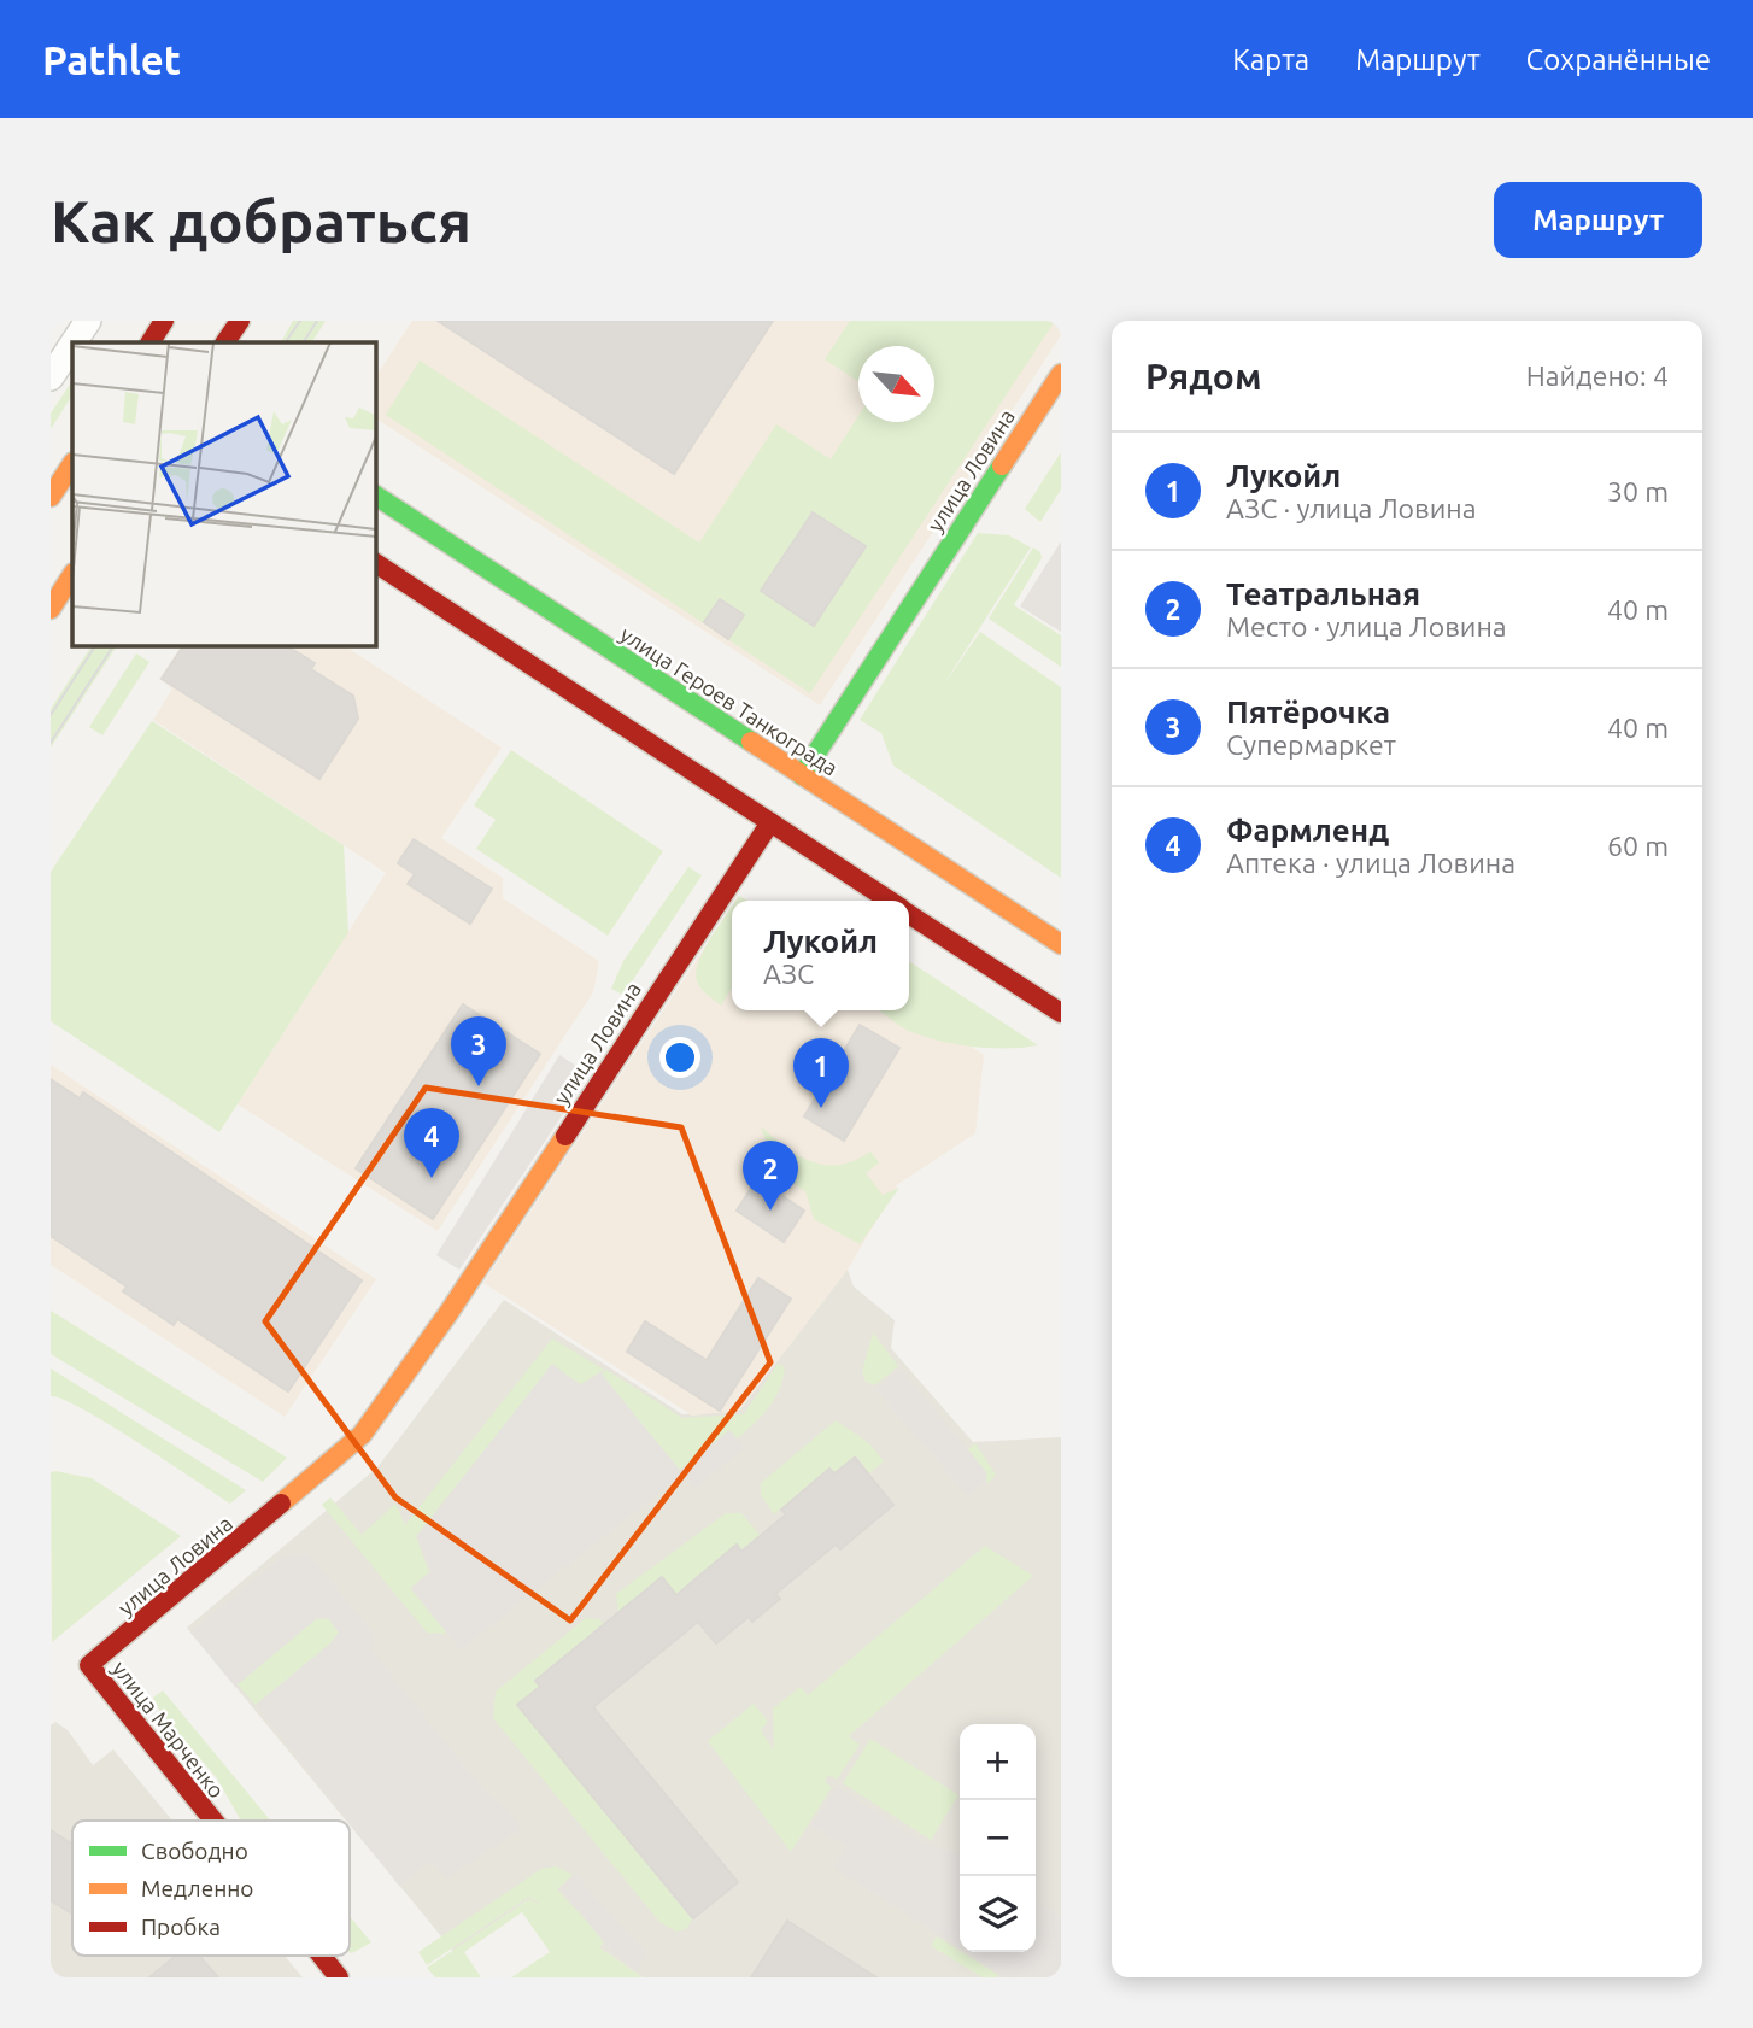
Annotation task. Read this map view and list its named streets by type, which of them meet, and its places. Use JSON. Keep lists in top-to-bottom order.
{
  "streets": {
    "street": ["улица Ловина", "улица Героев Танкограда", "улица Марченко"]
  },
  "crossings": [
    ["улица Ловина", "улица Героев Танкограда"],
    ["улица Ловина", "улица Марченко"]
  ],
  "legend": ["Свободно", "Медленно", "Пробка"],
  "north": "bottom right",
  "page": {
    "header": "Pathlet",
    "nav": ["Карта", "Маршрут", "Сохранённые"],
    "buttons": "Маршрут",
    "title": "Как добраться",
    "heading": ["Рядом", "Найдено: 4"],
    "list": [
      {
        "mark": "1",
        "name": "Лукойл",
        "note": "АЗС · улица Ловина",
        "value": "30 m"
      },
      {
        "mark": "2",
        "name": "Театральная",
        "note": "Место · улица Ловина",
        "value": "40 m"
      },
      {
        "mark": "3",
        "name": "Пятёрочка",
        "note": "Супермаркет",
        "value": "40 m"
      },
      {
        "mark": "4",
        "name": "Фармленд",
        "note": "Аптека · улица Ловина",
        "value": "60 m"
      }
    ],
    "popup": ["Лукойл", "АЗС"],
    "pins": [
      "3",
      "1",
      "4",
      "2"
    ],
    "map_buttons": ["+", "−"]
  }
}
